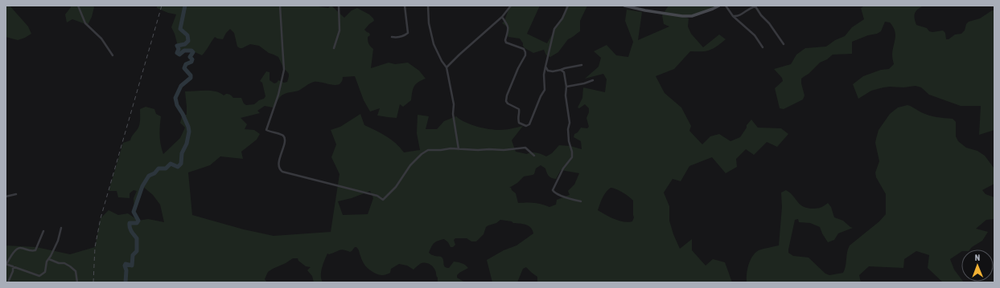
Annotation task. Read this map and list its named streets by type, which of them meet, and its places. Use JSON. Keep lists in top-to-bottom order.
{
  "north": "top"
}
